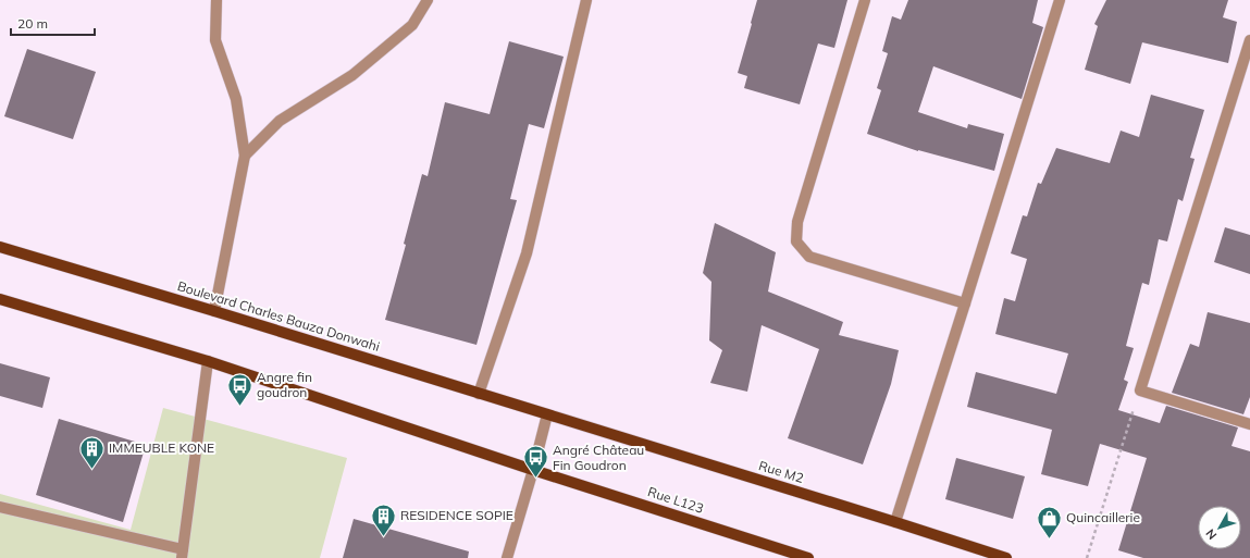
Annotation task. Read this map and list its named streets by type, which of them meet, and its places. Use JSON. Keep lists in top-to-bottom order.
{
  "streets": {
    "main road": ["Boulevard Charles Bauza Donwahi", "Rue M2", "Rue L123"]
  },
  "crossings": [
    ["Boulevard Charles Bauza Donwahi", "Rue M2"]
  ],
  "places": {
    "bus stop": ["Angre fin goudron", "Angré Château Fin Goudron"],
    "building": ["IMMEUBLE KONE", "RESIDENCE SOPIE"],
    "shop": ["Quincaillerie"]
  },
  "scale_bar": "20 m",
  "north": "bottom left"
}
